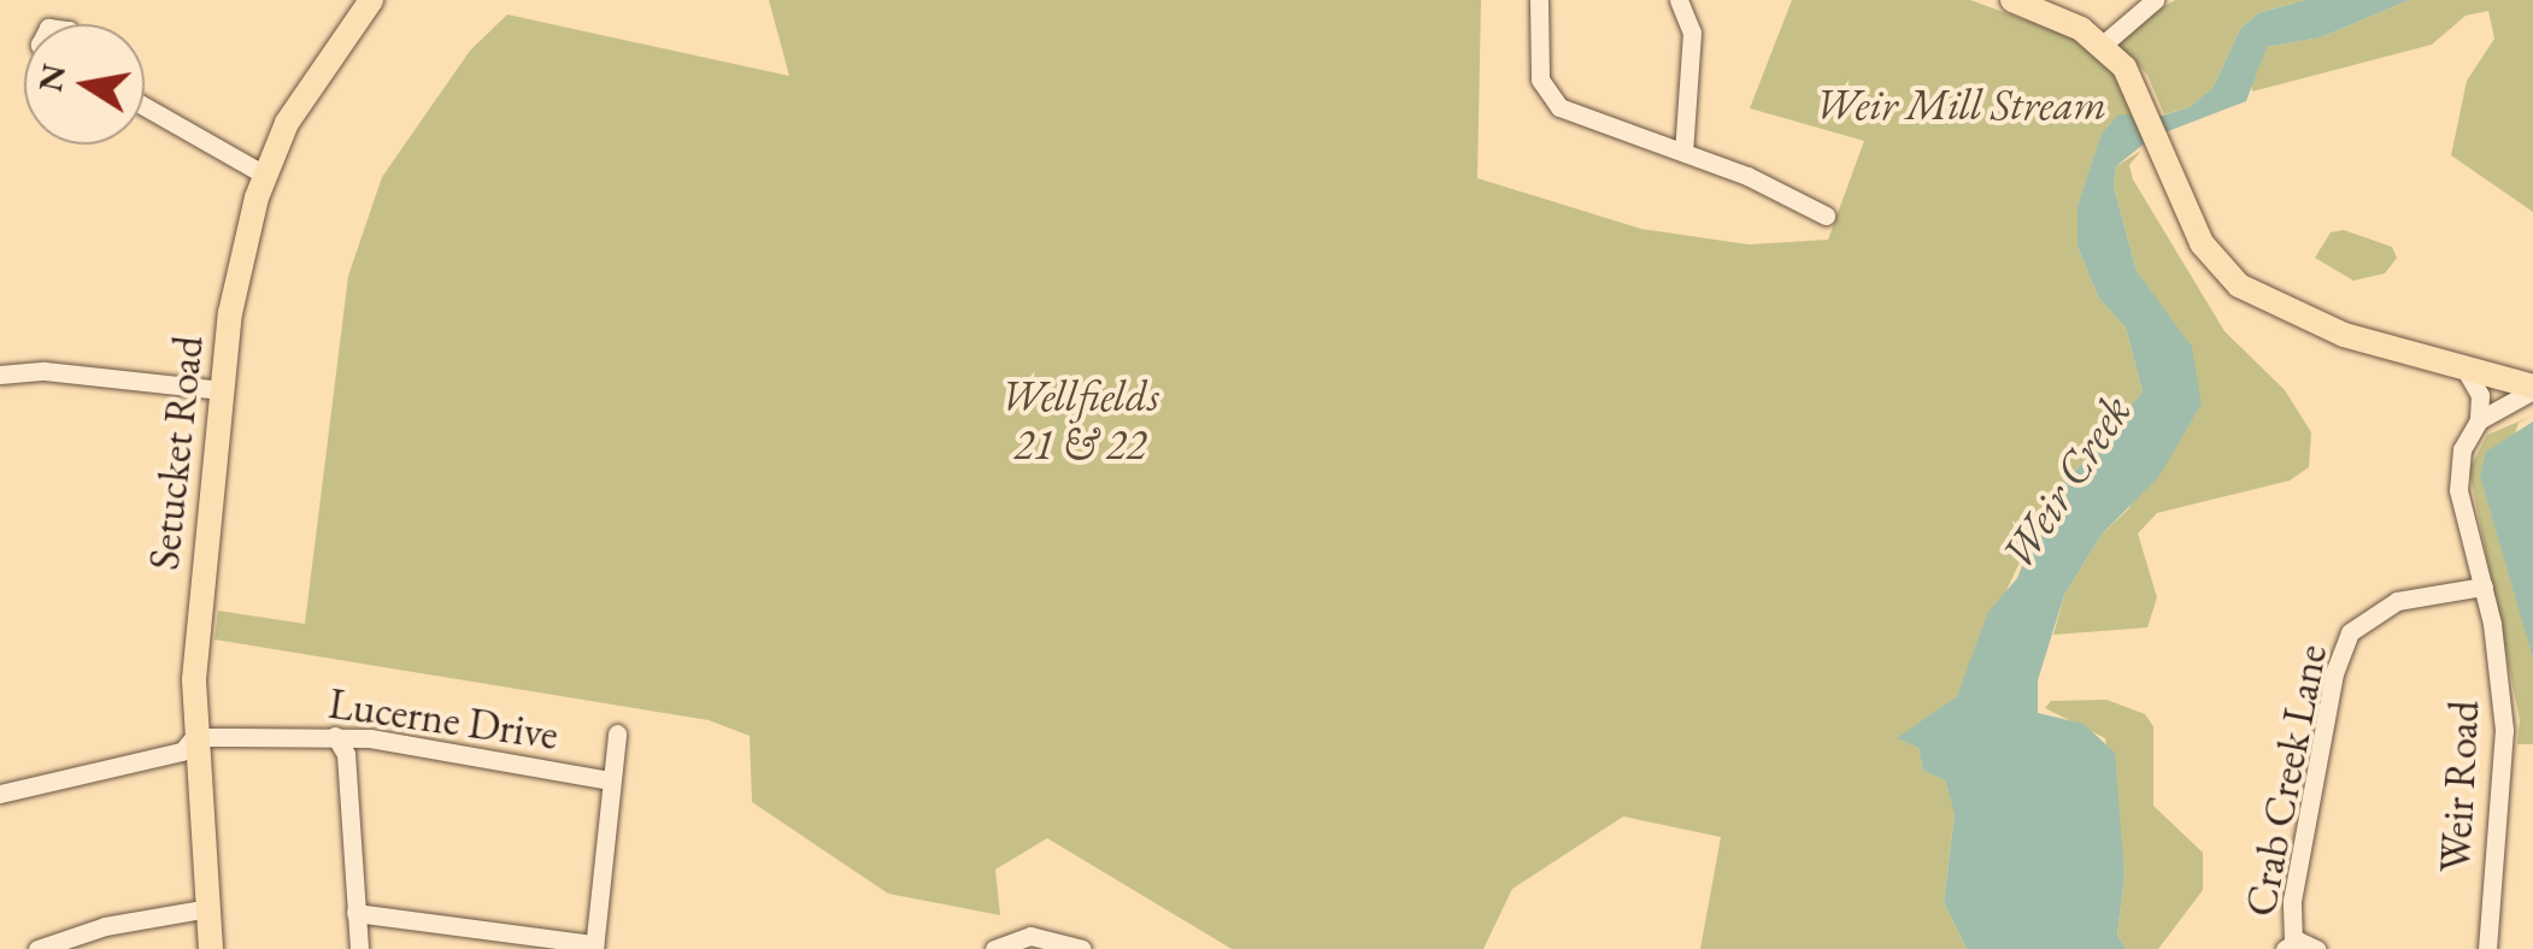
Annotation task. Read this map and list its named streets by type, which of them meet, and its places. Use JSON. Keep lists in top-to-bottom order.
{
  "streets": {
    "main road": ["Setucket Road"],
    "street": ["Lucerne Drive", "Crab Creek Lane", "Weir Road"]
  },
  "crossings": [
    ["Setucket Road", "Lucerne Drive"],
    ["Crab Creek Lane", "Weir Road"]
  ],
  "water": ["Weir Creek"],
  "parks": ["Weir Mill Stream", "Wellfields 21 & 22"],
  "north": "left"
}
